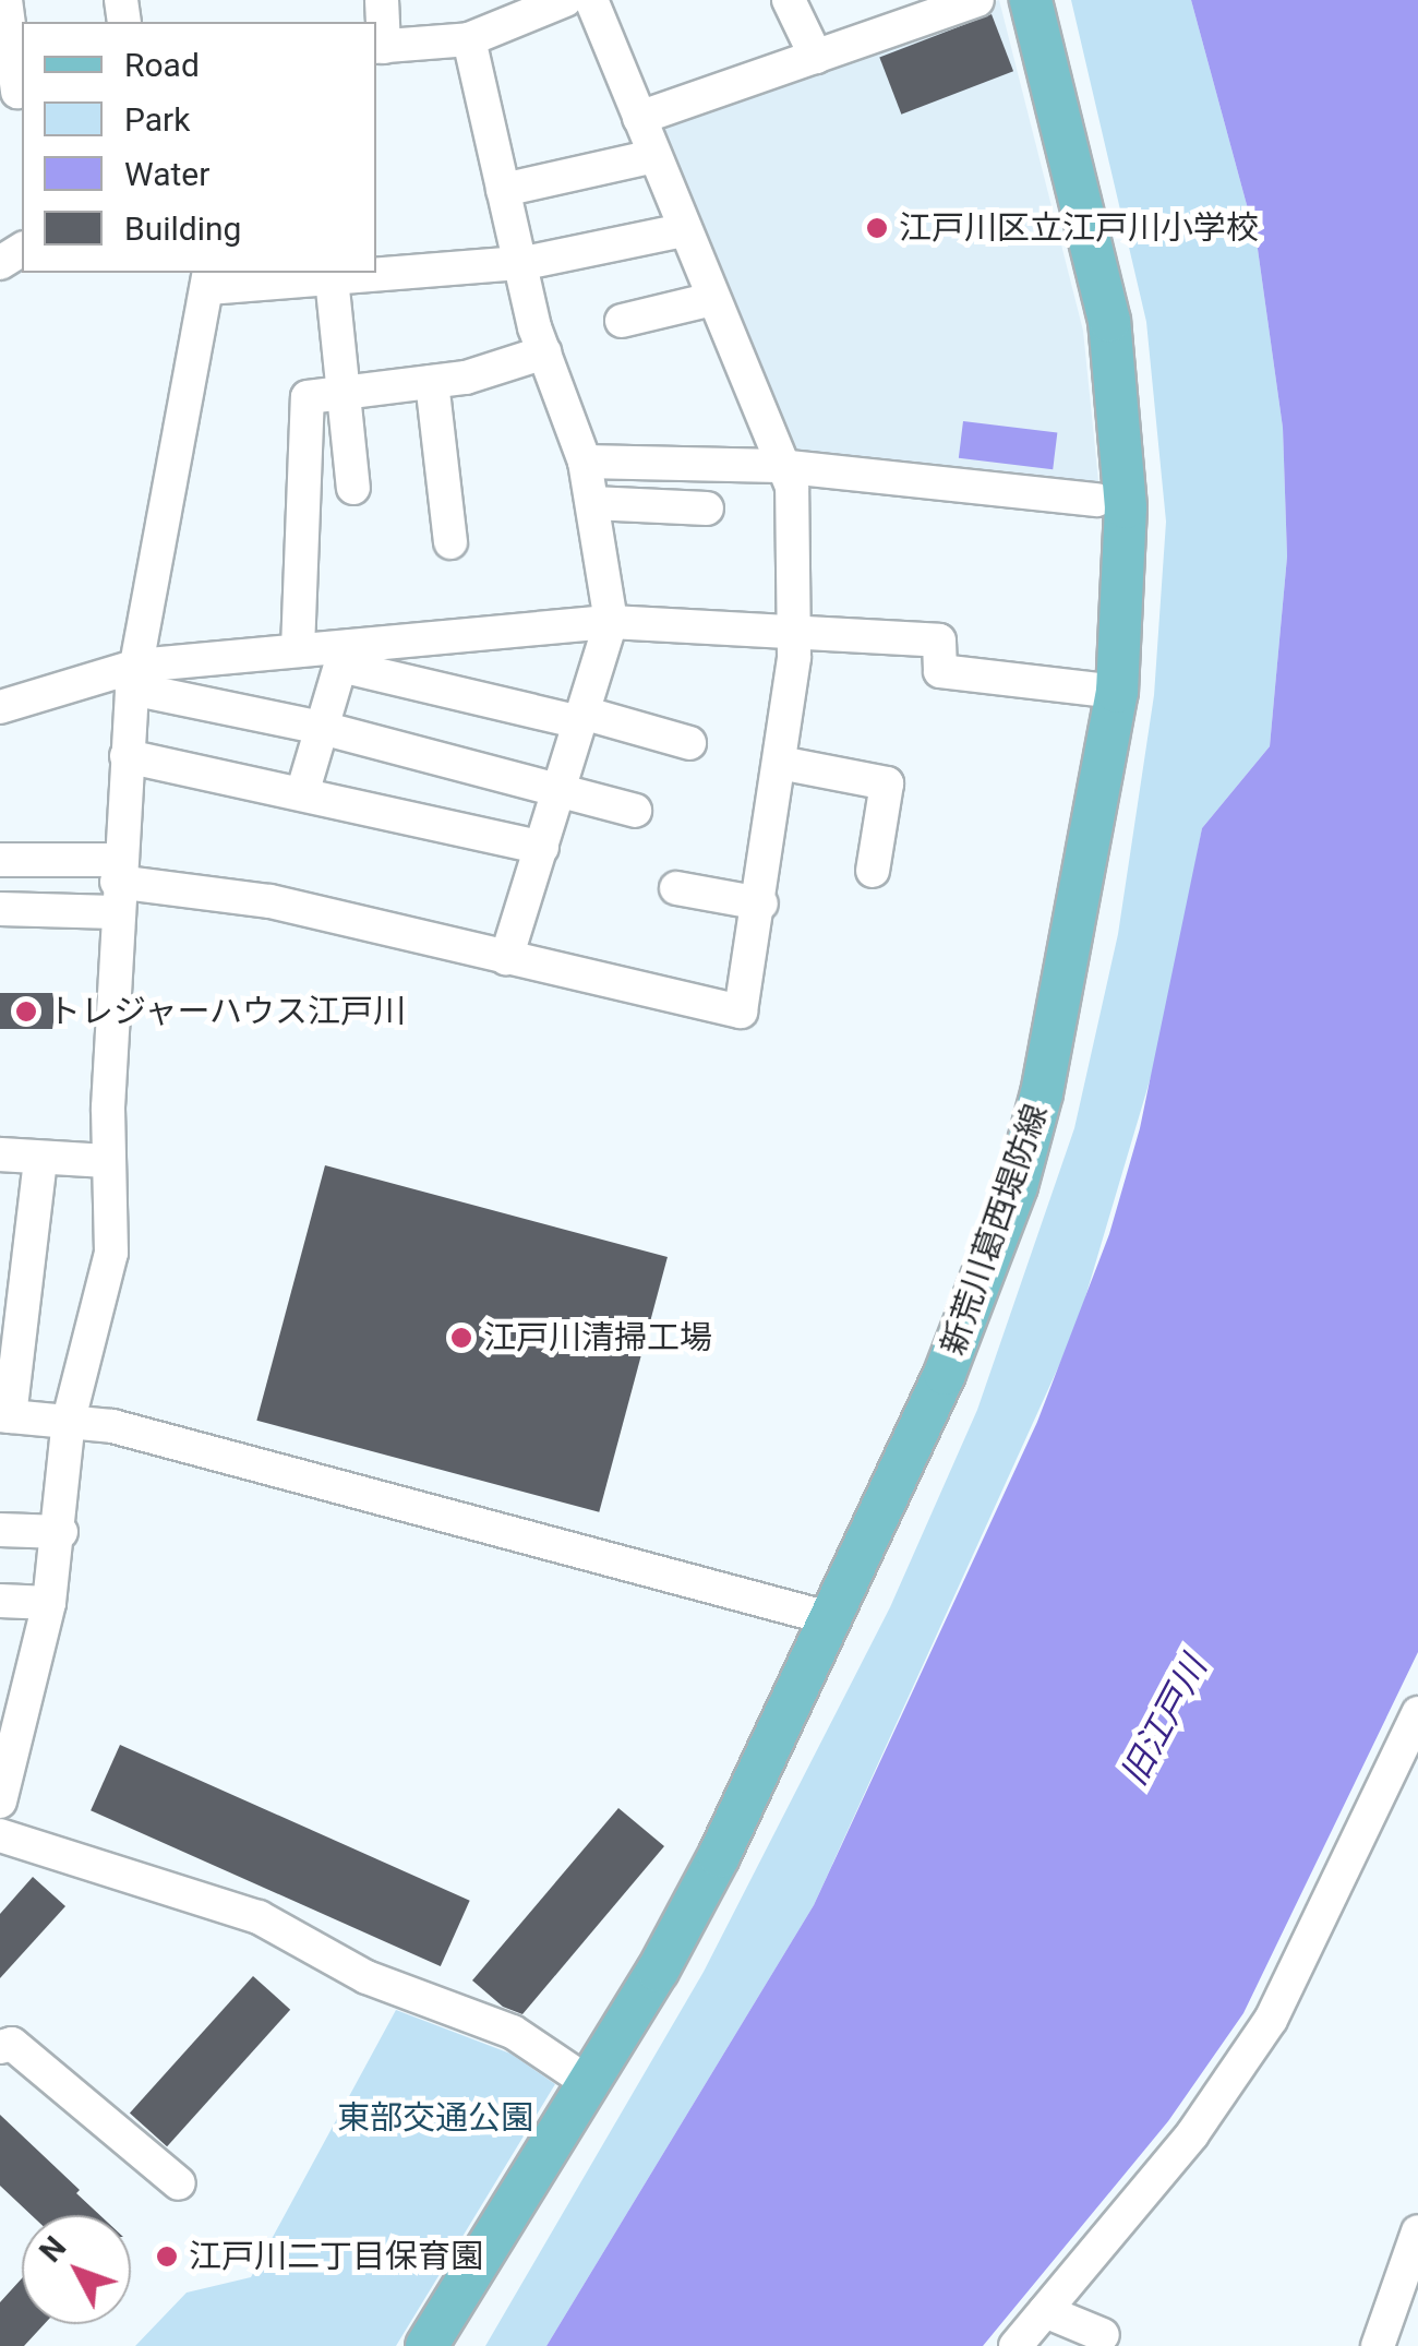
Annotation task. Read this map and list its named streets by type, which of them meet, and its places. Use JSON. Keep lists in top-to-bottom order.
{
  "streets": {
    "main road": ["新荒川葛西堤防線"]
  },
  "water": ["旧江戸川"],
  "parks": ["東部交通公園"],
  "places": [
    "江戸川区立江戸川小学校",
    "トレジャーハウス江戸川",
    "江戸川清掃工場",
    "江戸川二丁目保育園"
  ],
  "legend": [
    "Road",
    "Park",
    "Water",
    "Building"
  ],
  "north": "top left"
}
